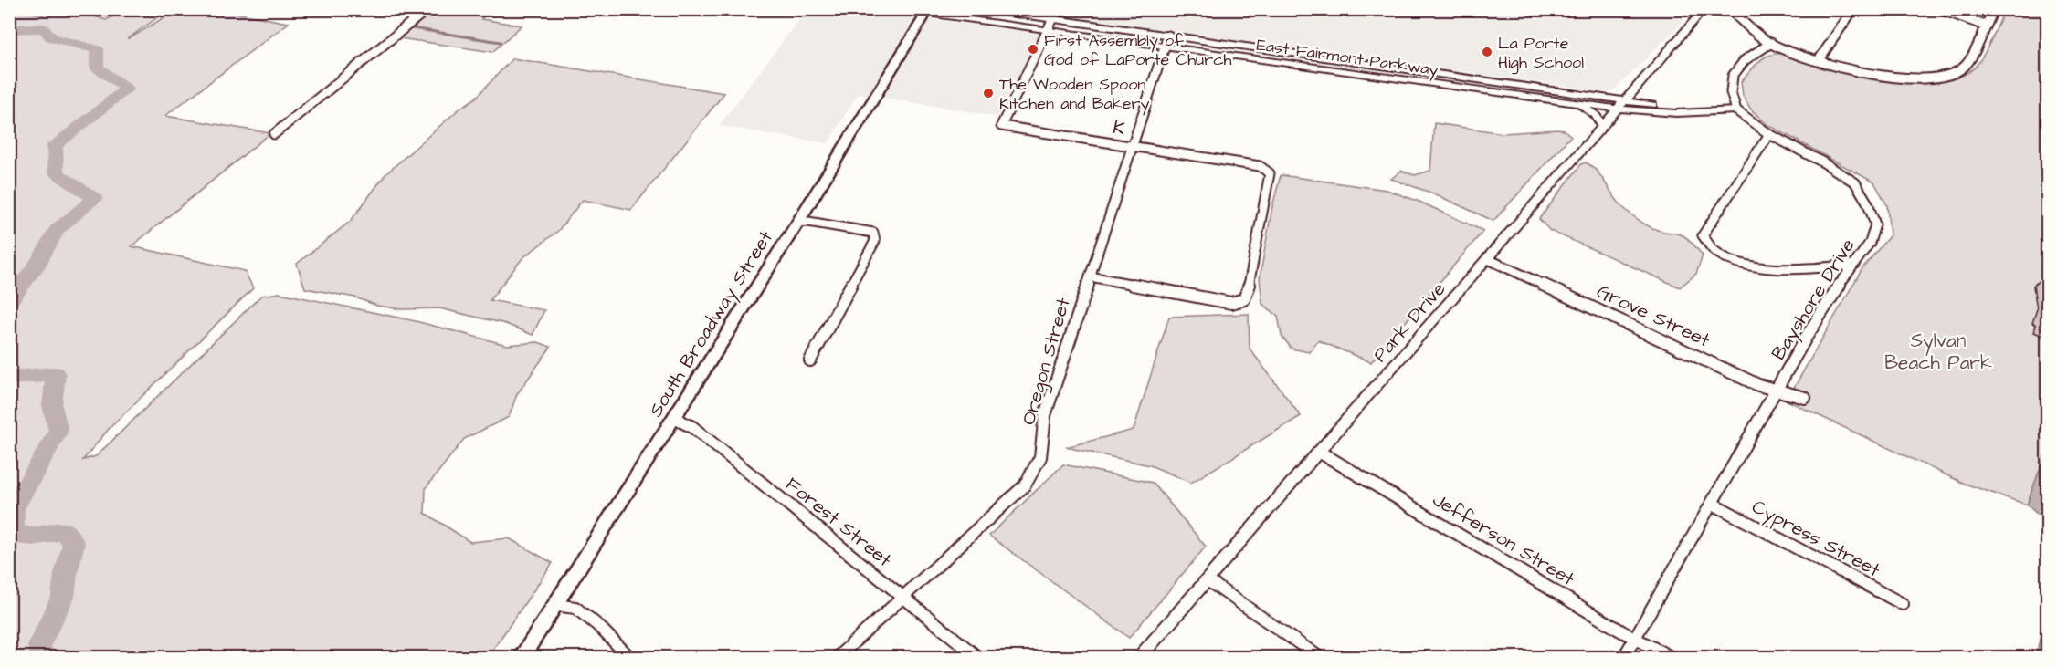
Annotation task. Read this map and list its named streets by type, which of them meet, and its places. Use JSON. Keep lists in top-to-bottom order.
{
  "streets": {
    "main road": ["South Broadway Street"],
    "street": [
      "East Fairmont Parkway",
      "K",
      "Bayshore Drive",
      "Grove Street",
      "Park Drive",
      "Oregon Street",
      "Forest Street",
      "Cypress Street",
      "Jefferson Street"
    ]
  },
  "crossings": [
    ["East Fairmont Parkway", "K"],
    ["East Fairmont Parkway", "Bayshore Drive"],
    ["East Fairmont Parkway", "Park Drive"],
    ["East Fairmont Parkway", "South Broadway Street"],
    ["East Fairmont Parkway", "Oregon Street"],
    ["K", "Oregon Street"],
    ["Bayshore Drive", "Grove Street"],
    ["Bayshore Drive", "Cypress Street"],
    ["Bayshore Drive", "Jefferson Street"],
    ["Grove Street", "Park Drive"],
    ["Park Drive", "Jefferson Street"],
    ["South Broadway Street", "Forest Street"],
    ["Oregon Street", "Forest Street"]
  ],
  "parks": ["Sylvan Beach Park"],
  "places": ["First Assembly of God of LaPorte Church", "La Porte High School", "The Wooden Spoon Kitchen and Bakery"]
}
